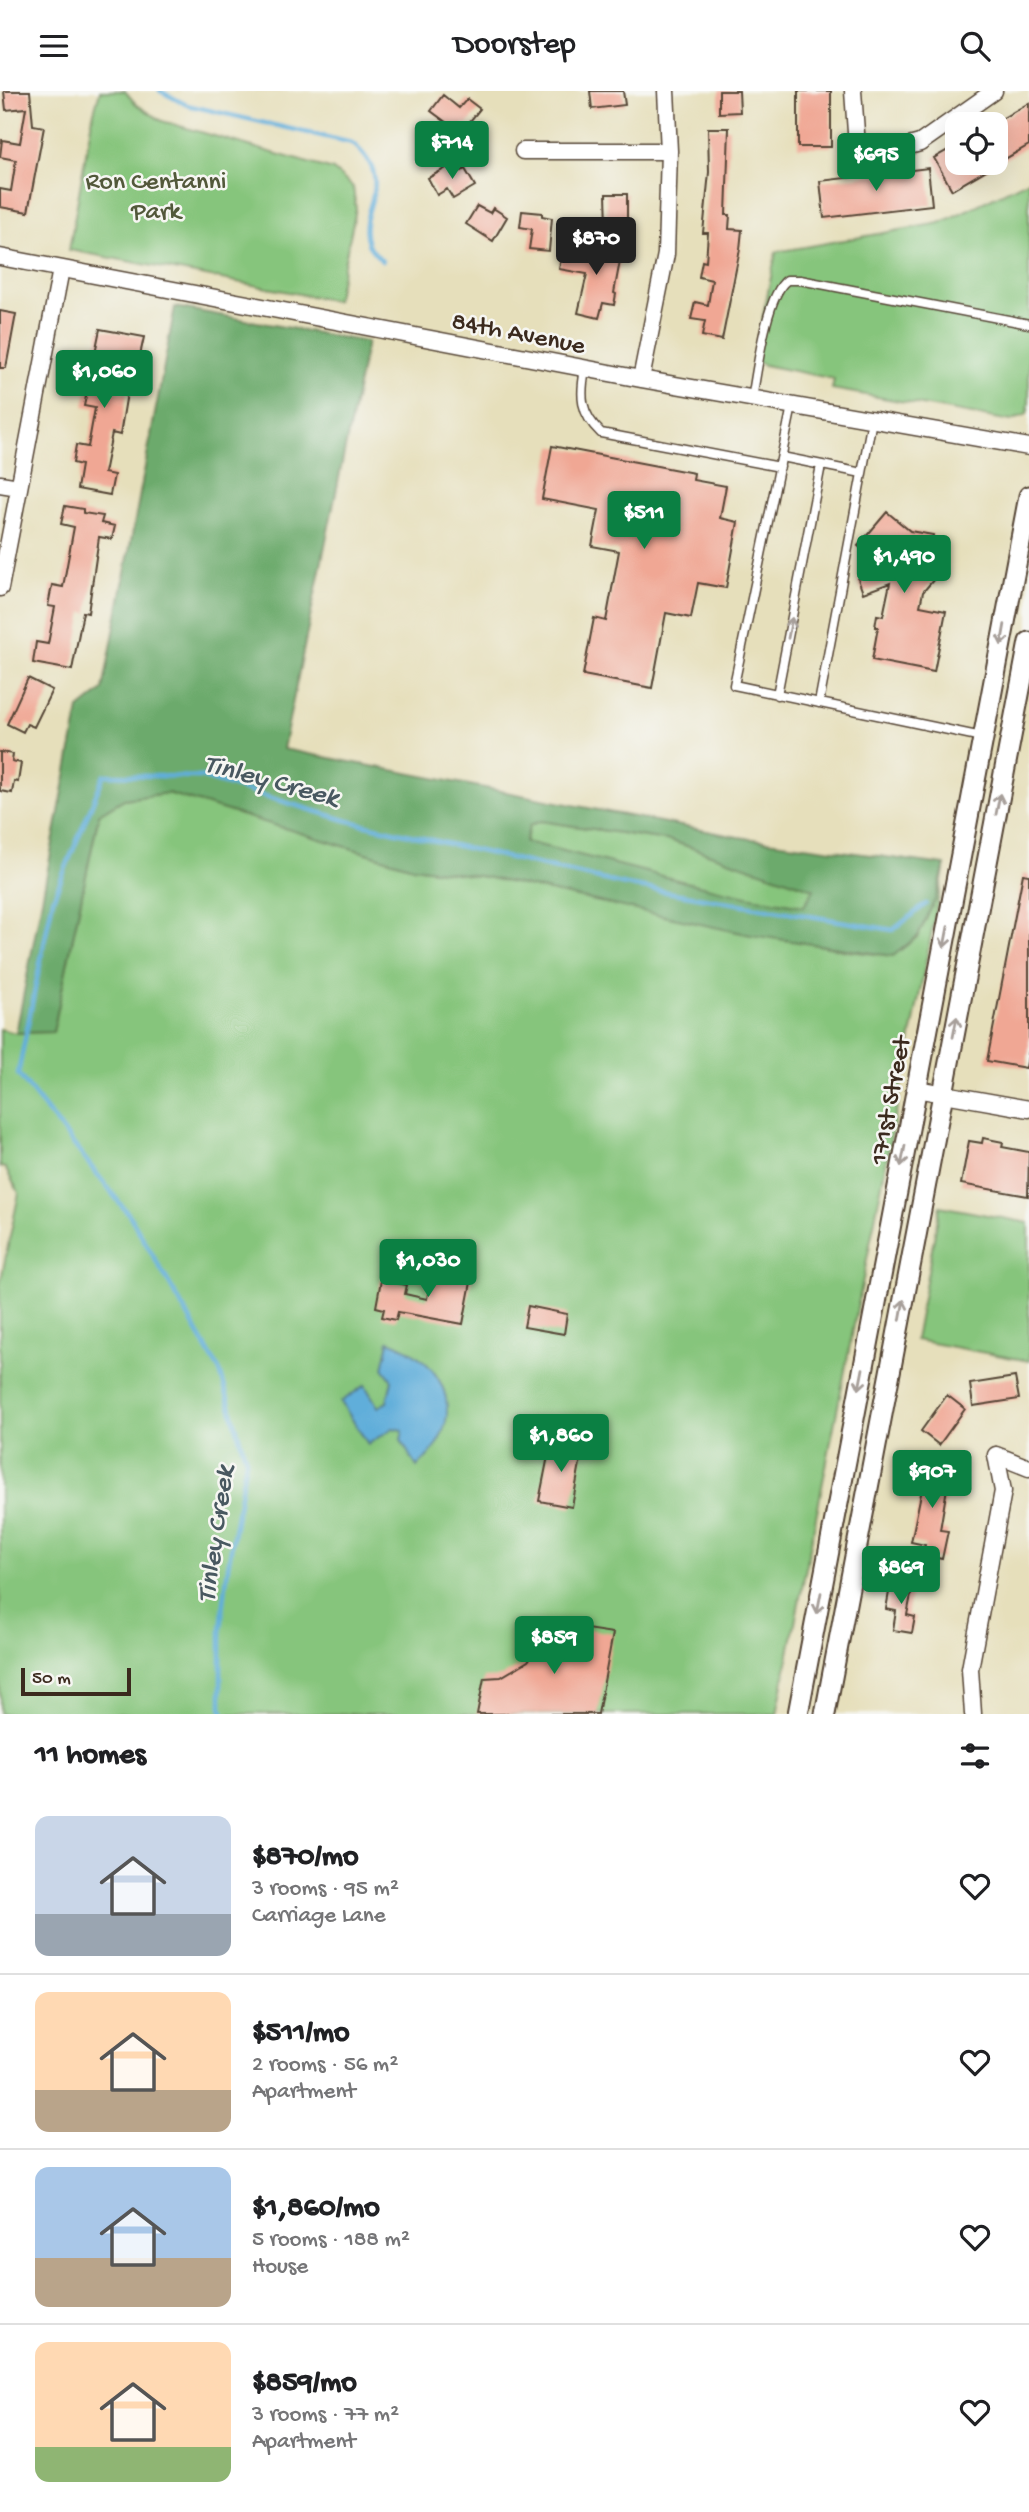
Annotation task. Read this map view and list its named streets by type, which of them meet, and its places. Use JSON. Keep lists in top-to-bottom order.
{
  "streets": {
    "street": ["84th Avenue", "171st Street"]
  },
  "water": ["Tinley Creek"],
  "parks": ["Ron Centanni Park"],
  "scale_bar": "50 m",
  "page": {
    "header": "Doorstep",
    "price": [
      "$714",
      "$695",
      "$870",
      "$1,060",
      "$511",
      "$1,490",
      "$1,030",
      "$1,860",
      "$907",
      "$869",
      "$859"
    ],
    "scale": "50 m",
    "heading": "11 homes",
    "list": [
      {
        "name": "$870/mo",
        "note": "3 rooms · 95 m² · Carriage Lane"
      },
      {
        "name": "$511/mo",
        "note": "2 rooms · 56 m² · Apartment"
      },
      {
        "name": "$1,860/mo",
        "note": "5 rooms · 188 m² · House"
      },
      {
        "name": "$859/mo",
        "note": "3 rooms · 77 m² · Apartment"
      }
    ]
  }
}
